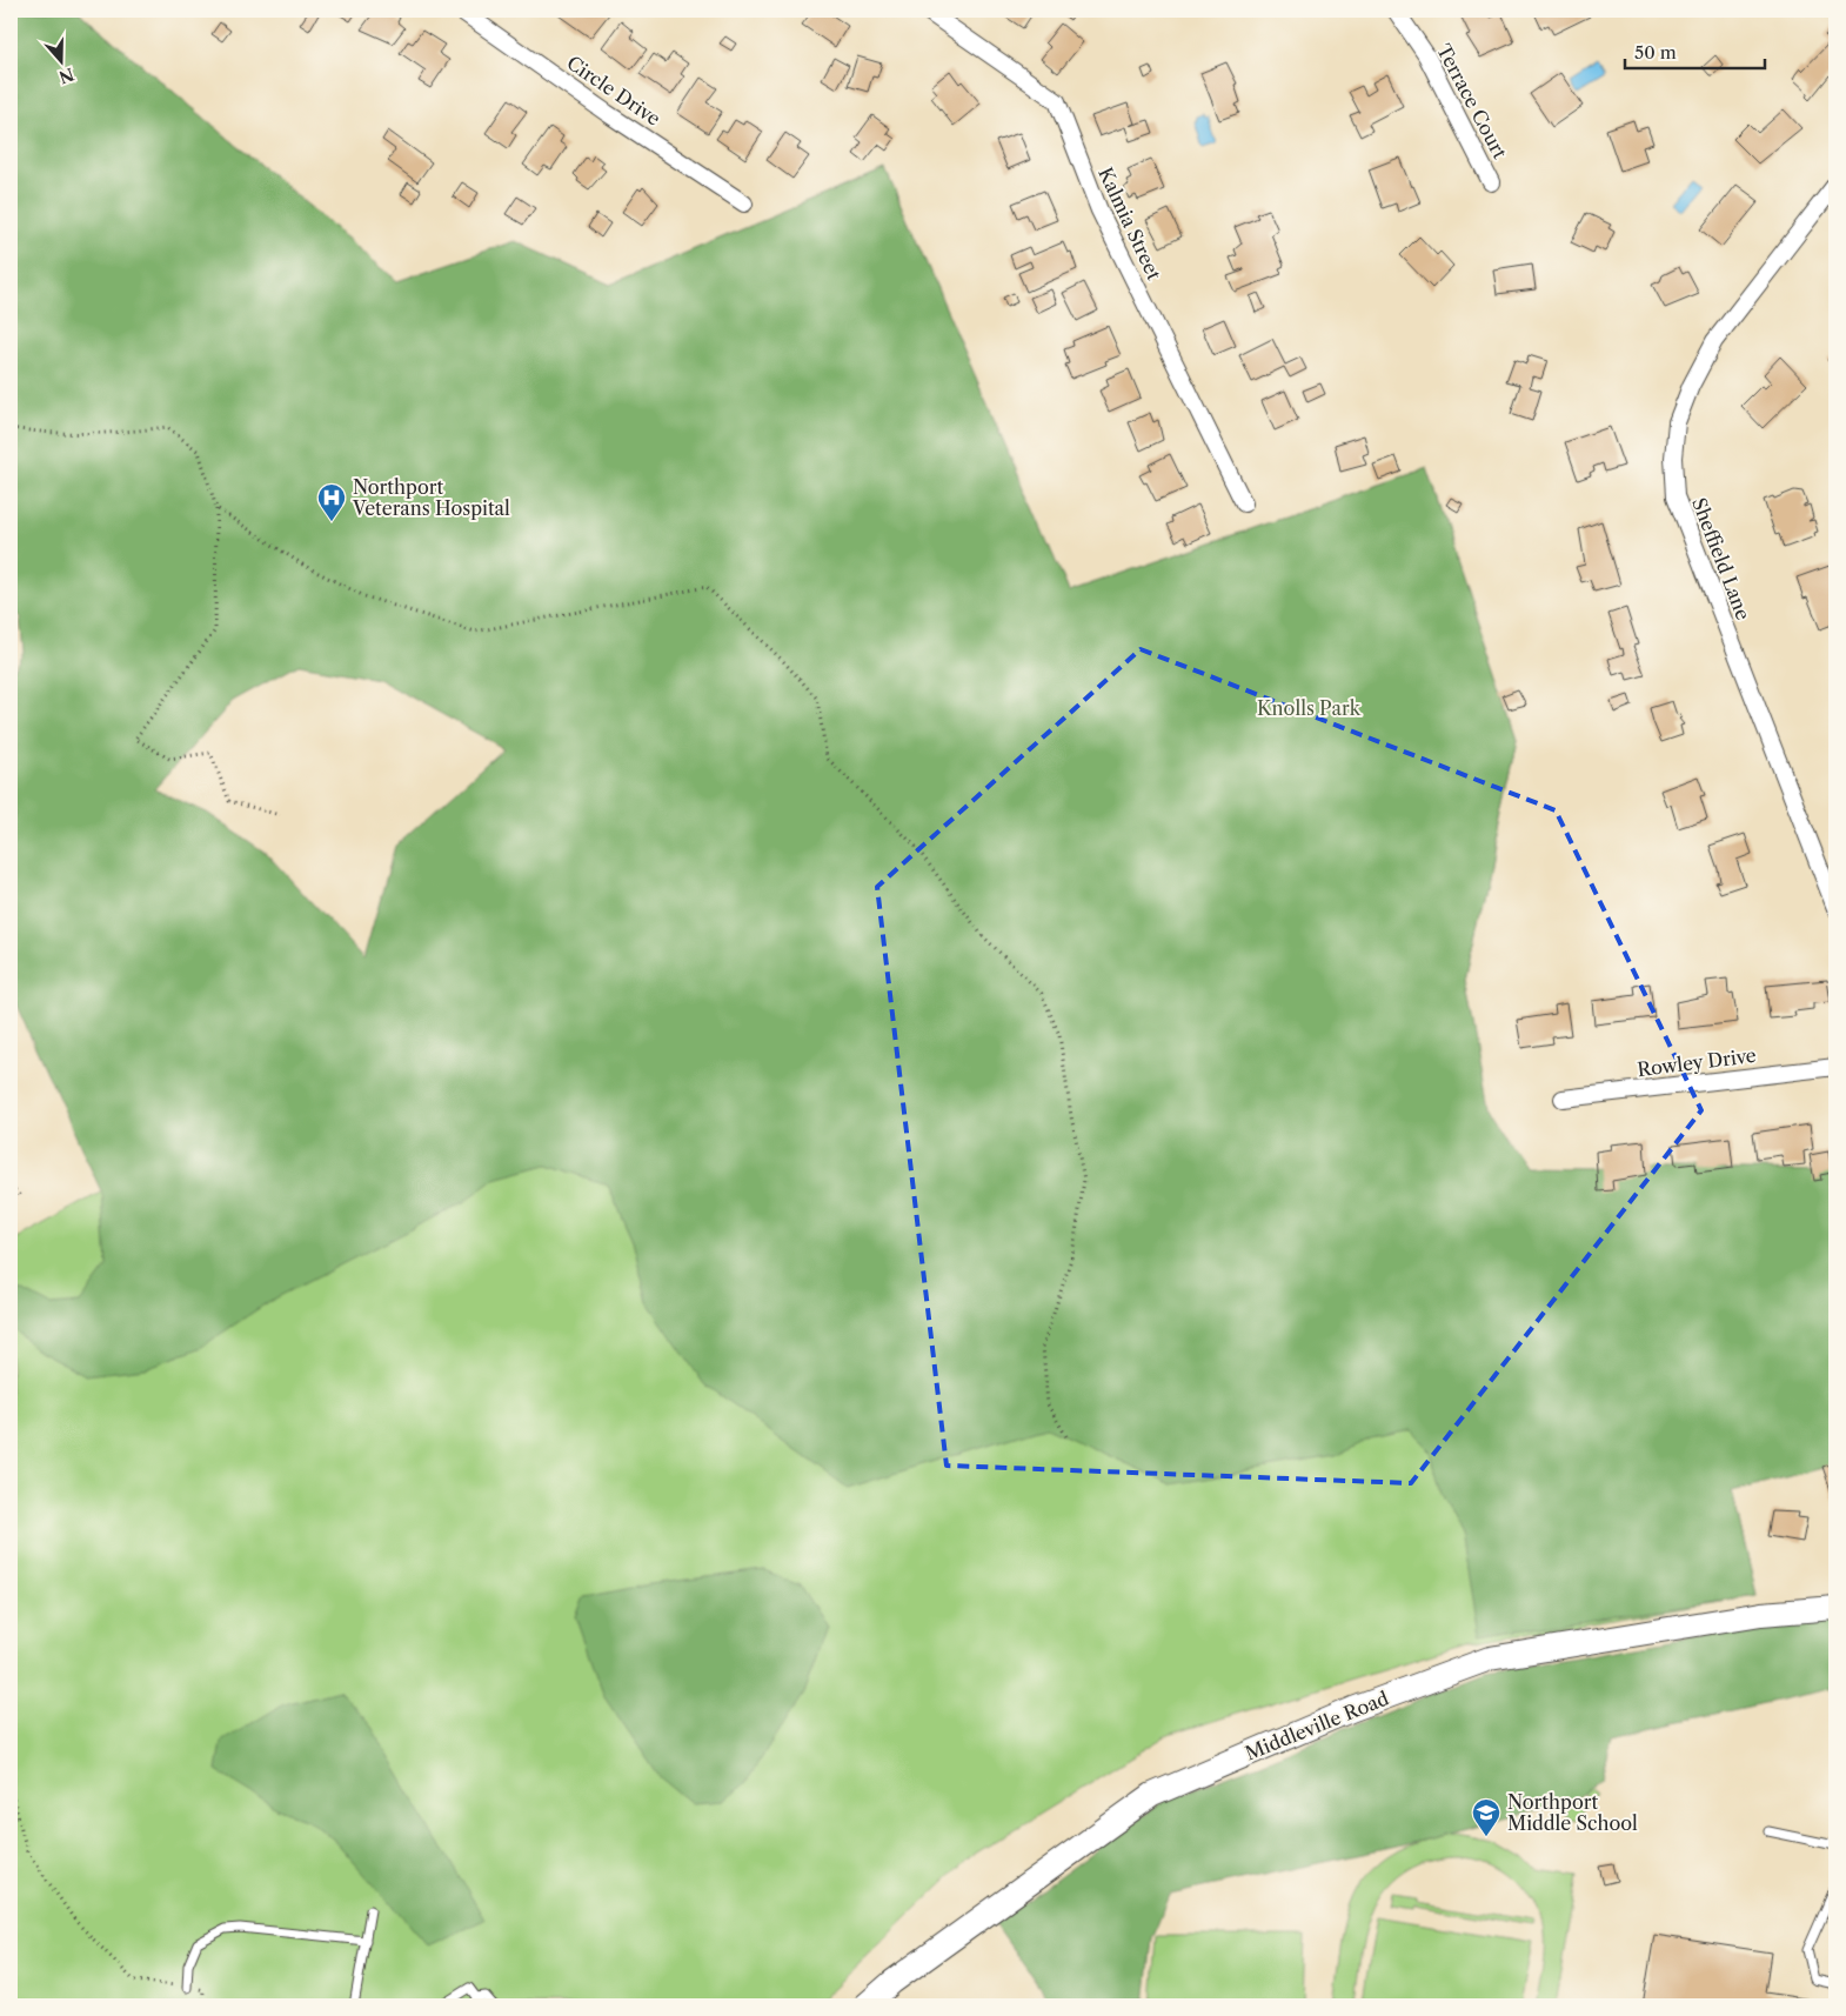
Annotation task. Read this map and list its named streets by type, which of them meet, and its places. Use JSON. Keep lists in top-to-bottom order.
{
  "streets": {
    "street": [
      "Circle Drive",
      "Terrace Court",
      "Kalmia Street",
      "Sheffield Lane",
      "Rowley Drive",
      "Middleville Road"
    ]
  },
  "parks": ["Knolls Park"],
  "places": {
    "hospital": ["Northport Veterans Hospital"],
    "school or university": ["Northport Middle School"]
  },
  "scale_bar": "50 m",
  "north": "bottom"
}
